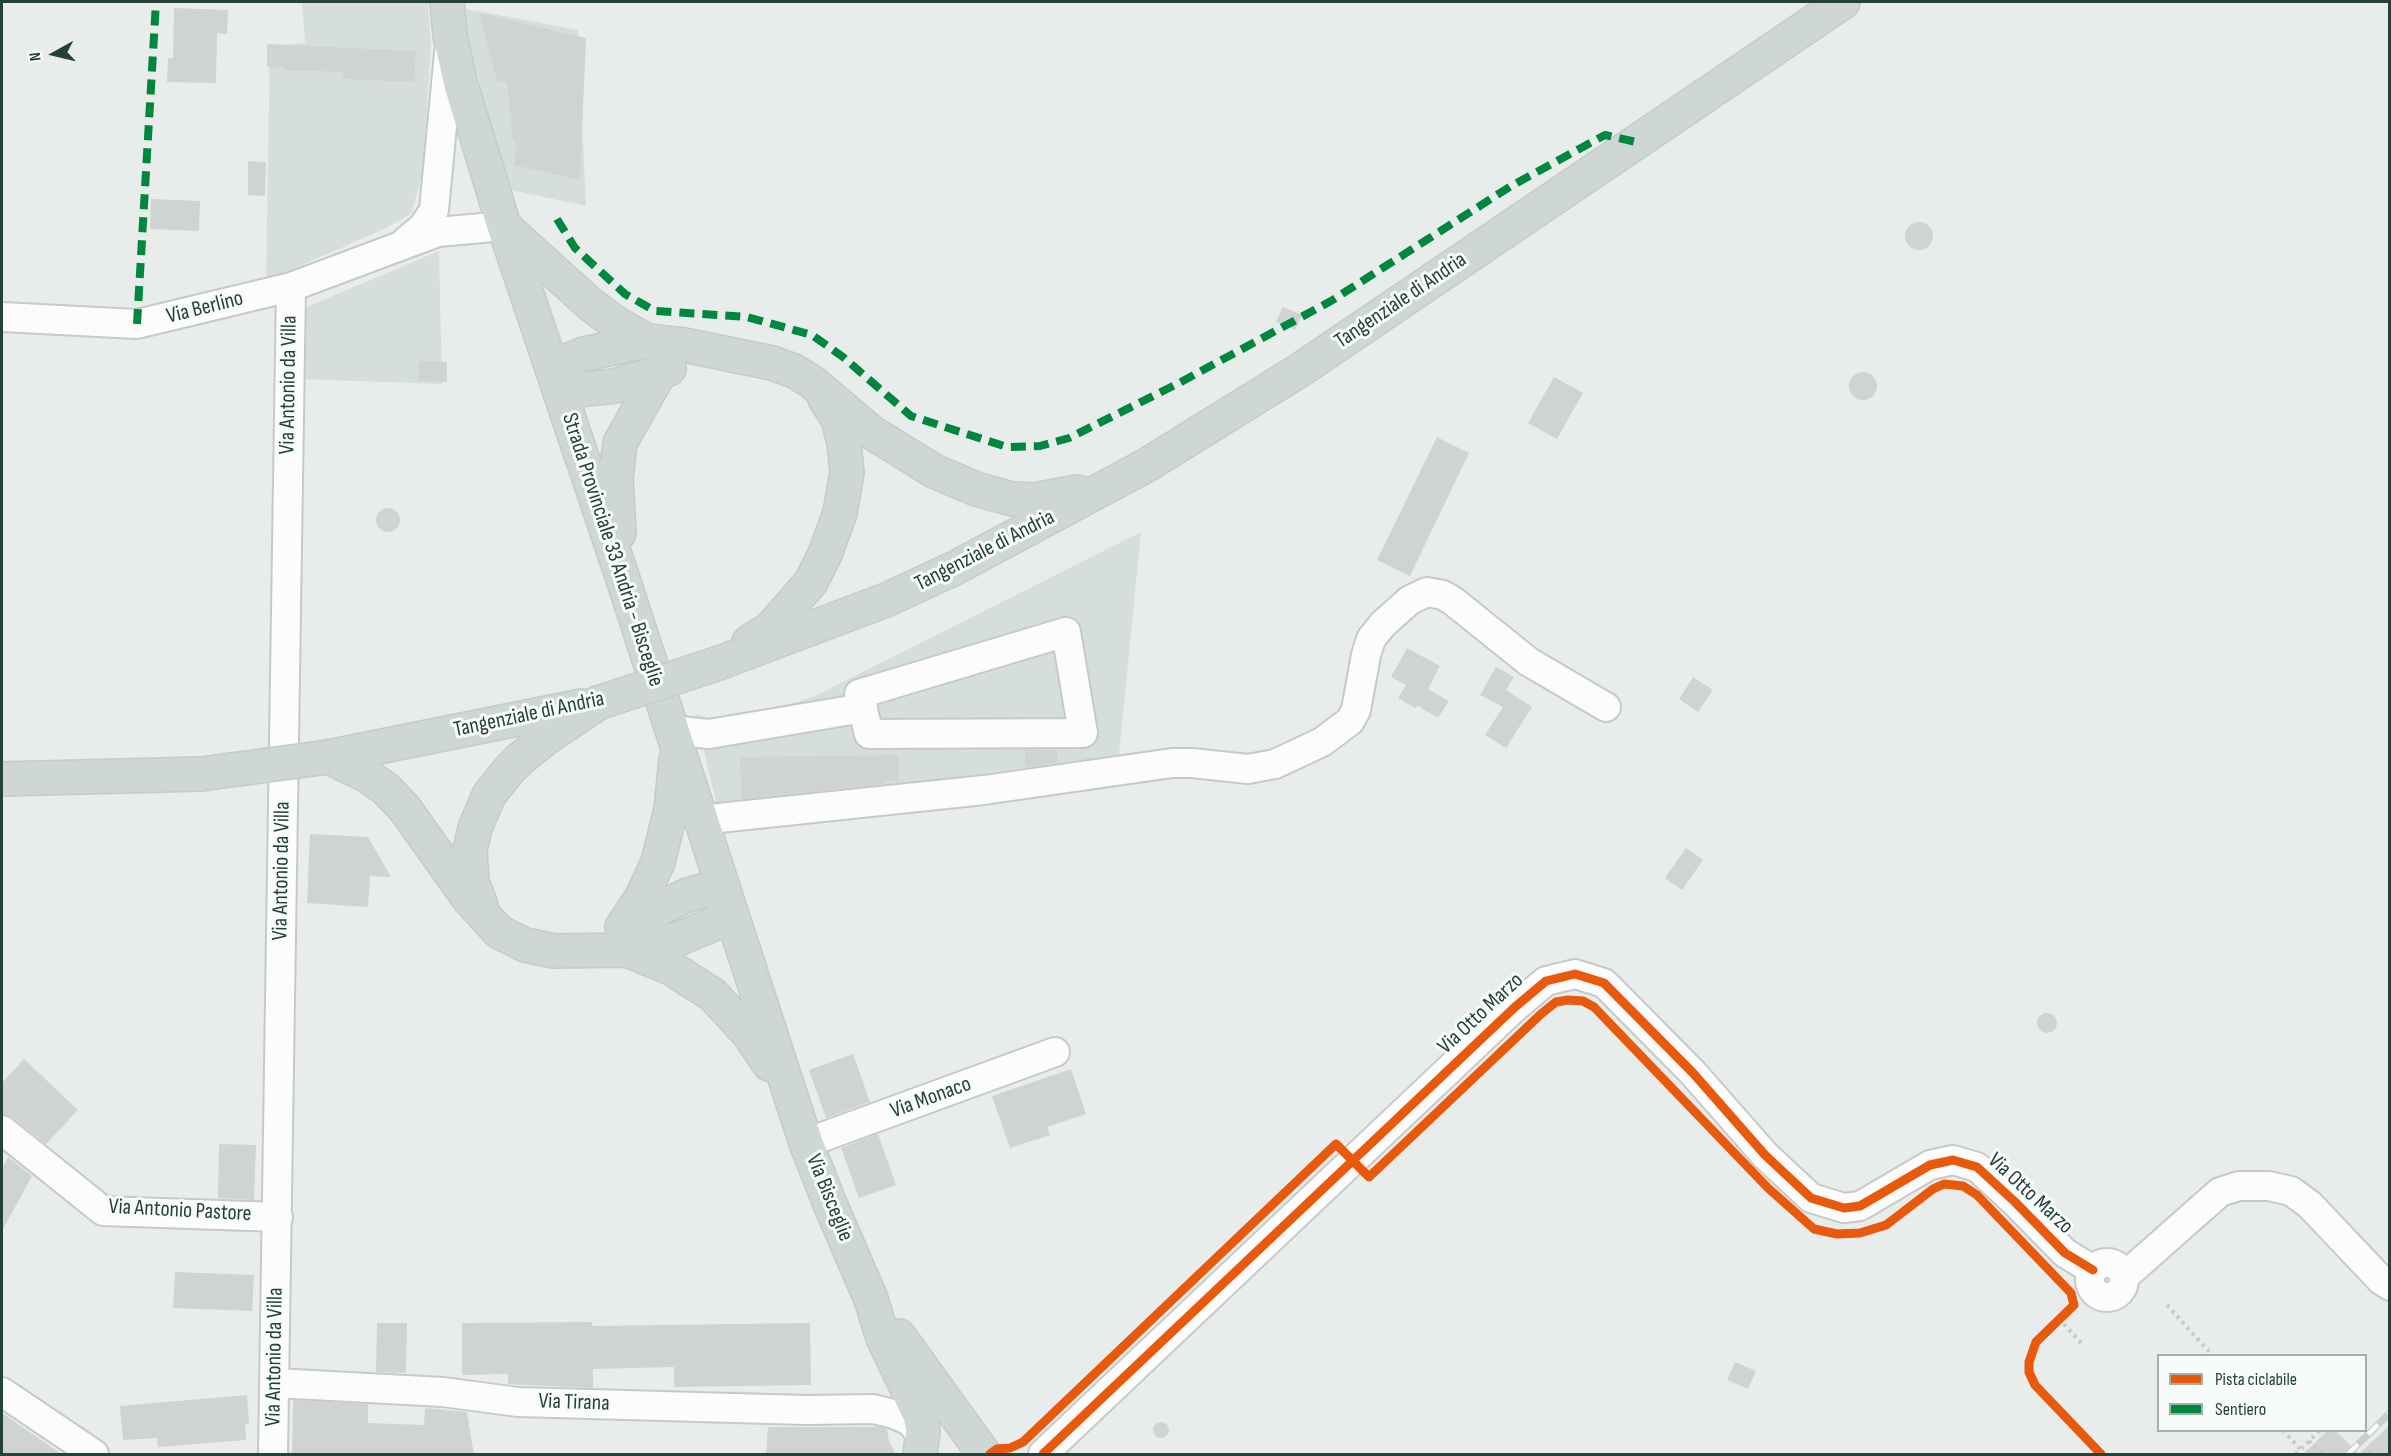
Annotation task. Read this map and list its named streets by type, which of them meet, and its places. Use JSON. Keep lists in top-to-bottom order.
{
  "streets": {
    "main road": ["Tangenziale di Andria", "Strada Provinciale 33 Andria - Bisceglie", "Via Bisceglie"],
    "street": [
      "Via Berlino",
      "Via Antonio da Villa",
      "Via Otto Marzo",
      "Via Monaco",
      "Via Antonio Pastore",
      "Via Tirana"
    ]
  },
  "crossings": [
    ["Via Berlino", "Via Antonio da Villa"],
    ["Via Berlino", "Strada Provinciale 33 Andria - Bisceglie"],
    ["Via Antonio da Villa", "Via Antonio Pastore"],
    ["Via Antonio da Villa", "Via Tirana"],
    ["Strada Provinciale 33 Andria - Bisceglie", "Via Bisceglie"],
    ["Via Monaco", "Via Bisceglie"],
    ["Via Bisceglie", "Via Tirana"]
  ],
  "legend": ["Pista ciclabile", "Sentiero"],
  "north": "left"
}
